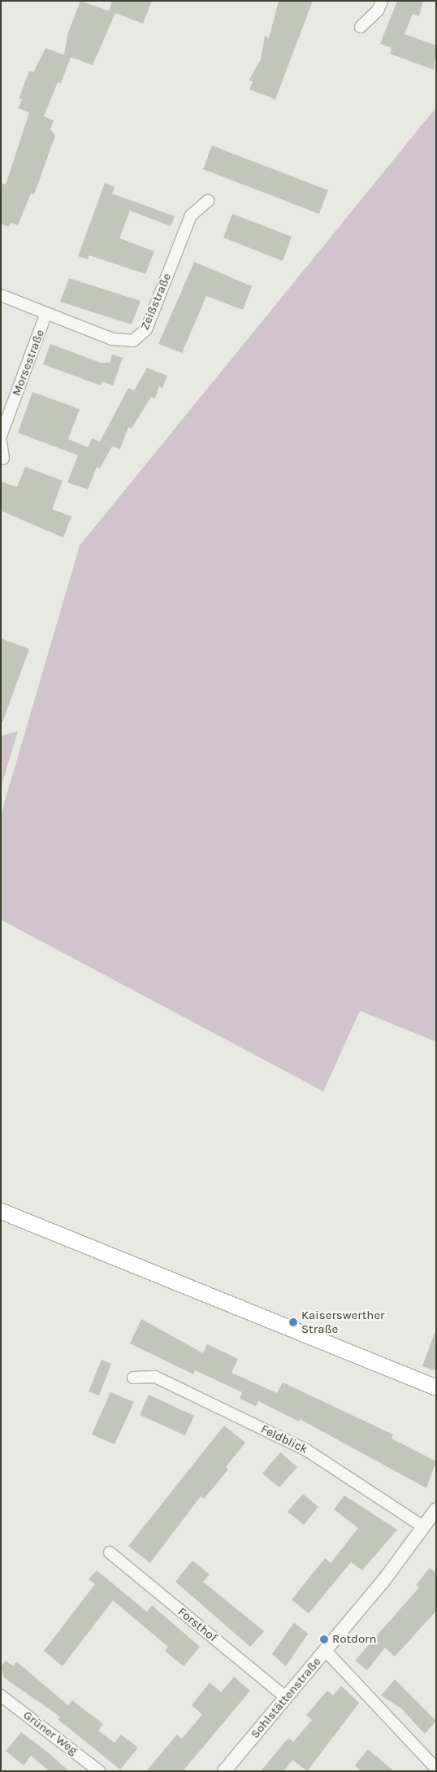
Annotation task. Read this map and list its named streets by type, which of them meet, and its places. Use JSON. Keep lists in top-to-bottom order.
{
  "streets": {
    "street": [
      "Zeißstraße",
      "Morsestraße",
      "Feldblick",
      "Forsthof",
      "Sohlstättenstraße",
      "Grüner Weg"
    ]
  },
  "crossings": [
    ["Zeißstraße", "Morsestraße"],
    ["Feldblick", "Sohlstättenstraße"],
    ["Forsthof", "Sohlstättenstraße"]
  ],
  "places": ["Kaiserswerther Straße", "Rotdorn"]
}
